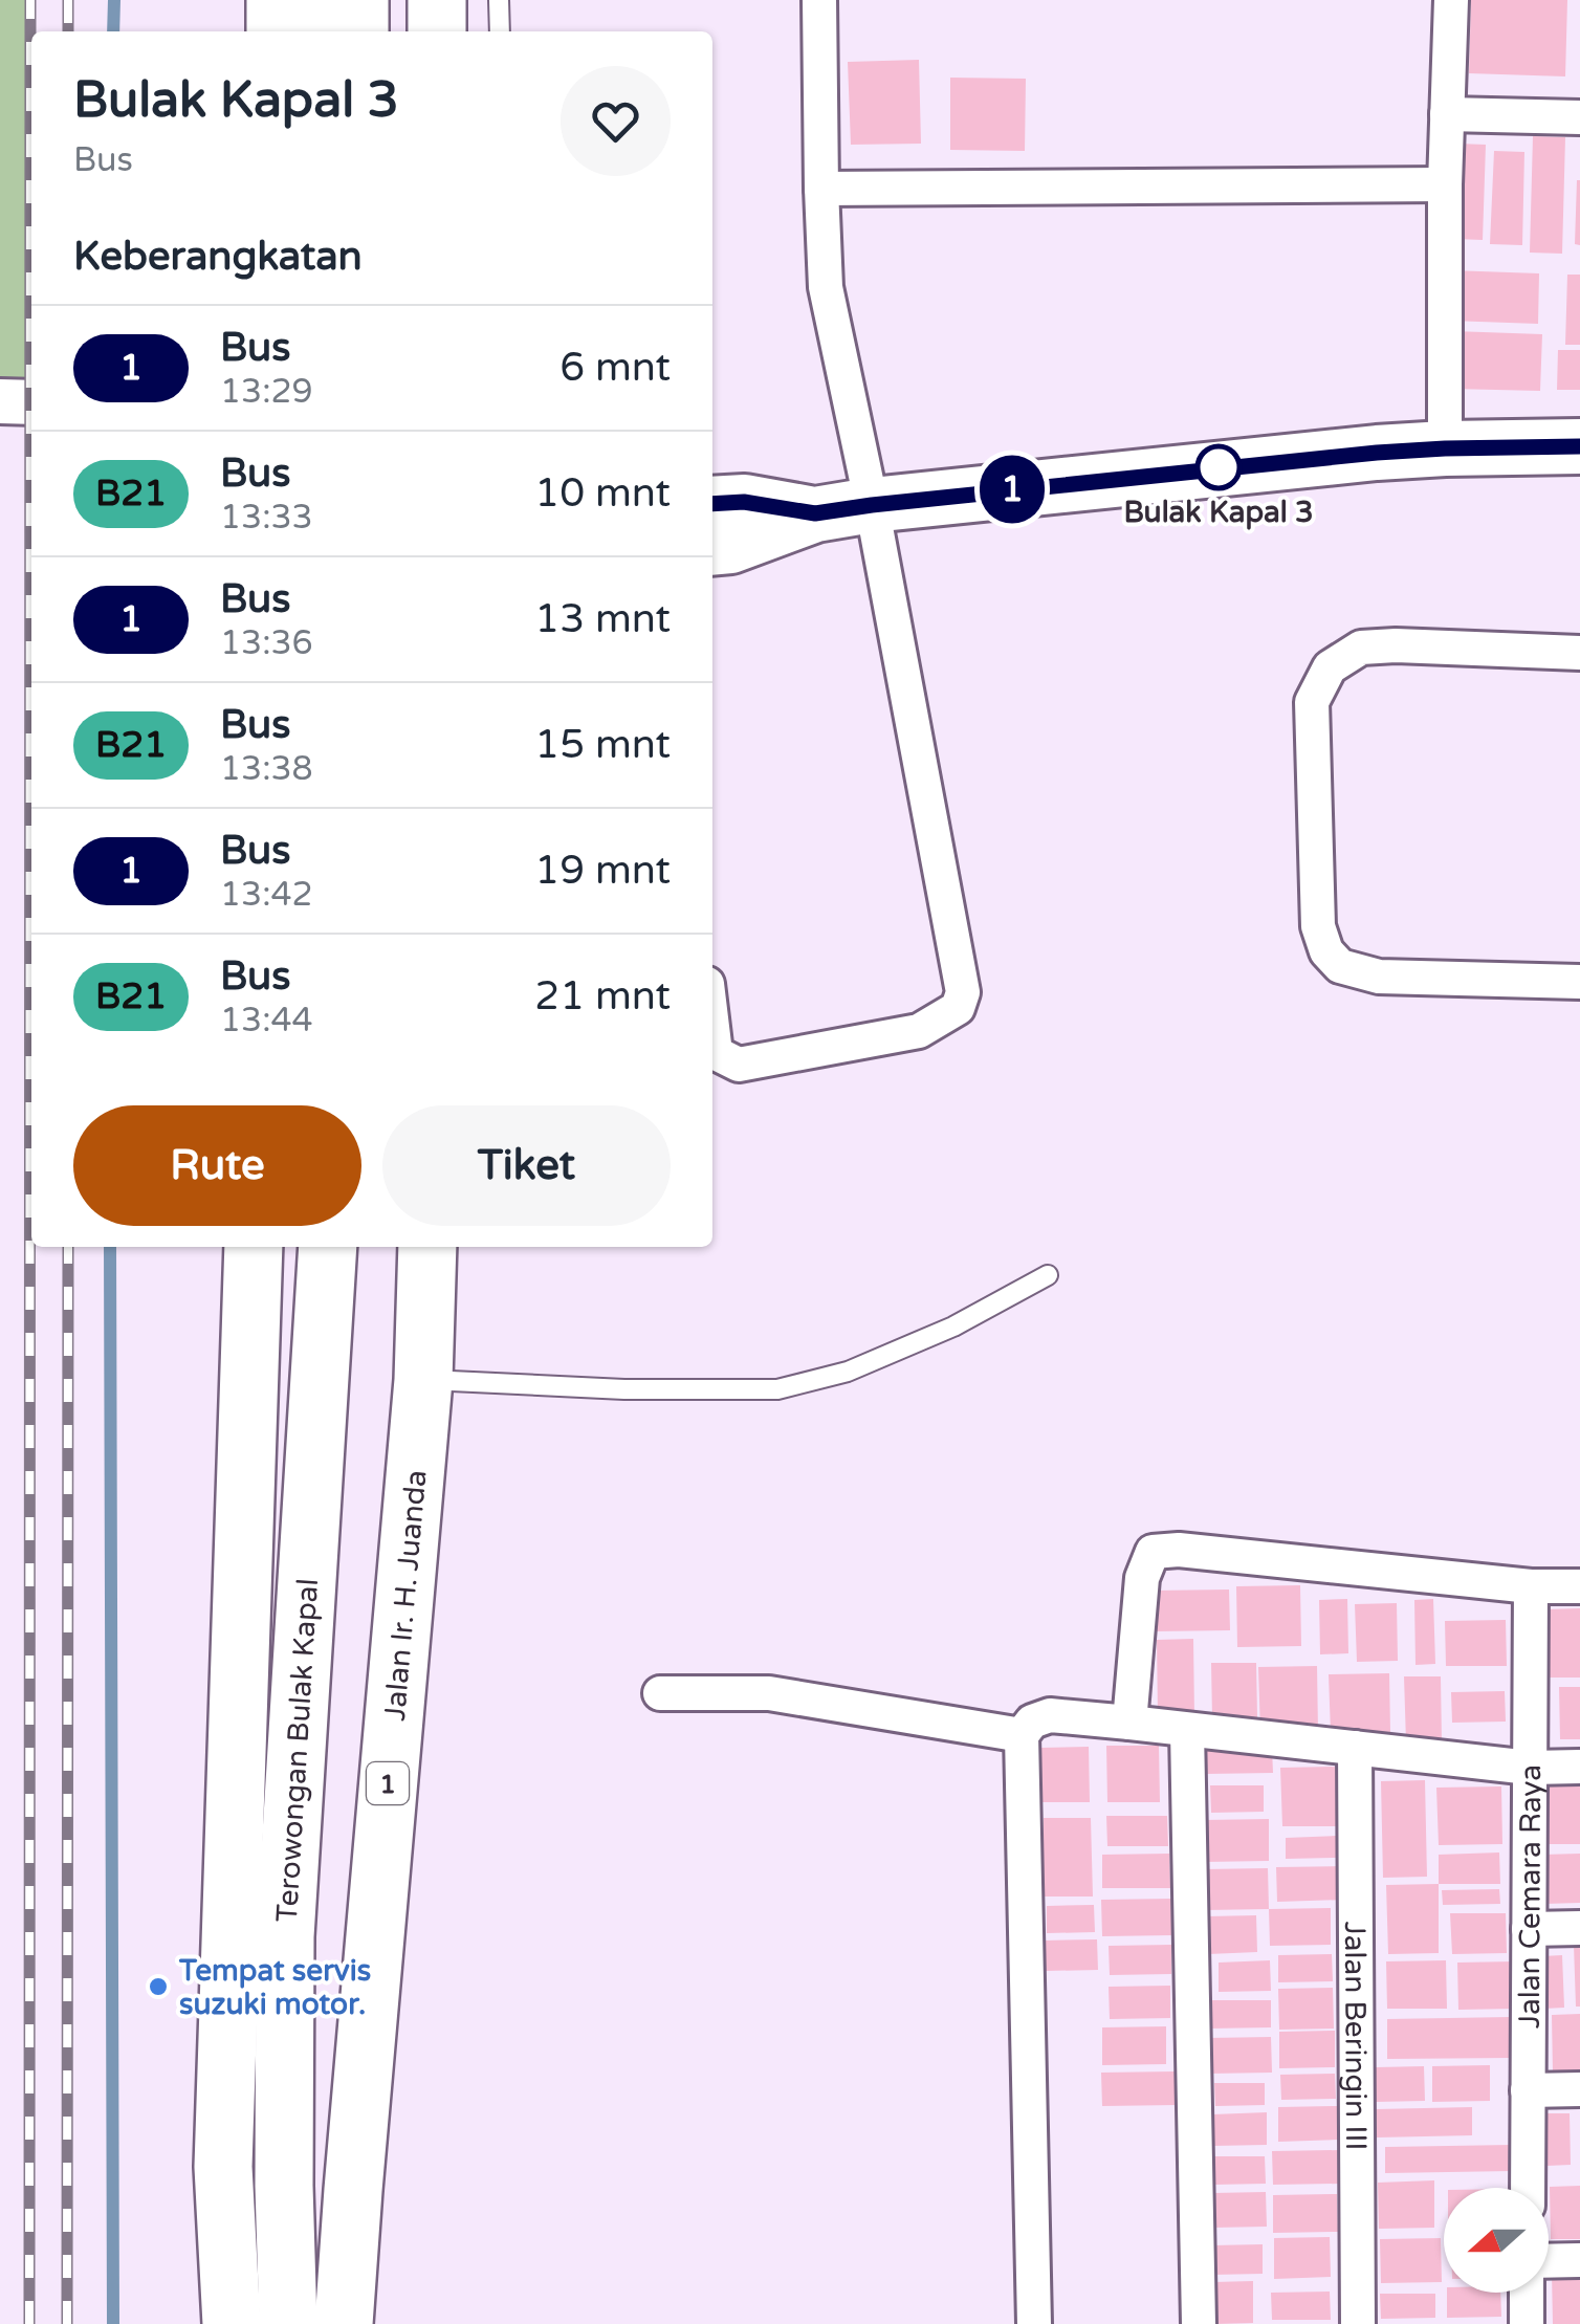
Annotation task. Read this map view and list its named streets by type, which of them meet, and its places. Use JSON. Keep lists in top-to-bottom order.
{
  "streets": {
    "highway": ["Jalan Ir. H. Juanda", "Terowongan Bulak Kapal", "1"],
    "street": ["Jalan Cemara Raya", "Jalan Beringin III"]
  },
  "places": ["Bulak Kapal 3", "Tempat servis suzuki motor."],
  "lines": ["bus line 1"],
  "north": "left",
  "page": {
    "on_map": "1",
    "heading": [
      ["Bulak Kapal 3", "Bus"],
      "Keberangkatan"
    ],
    "list": [
      {
        "mark": "1",
        "name": "Bus",
        "note": "13:29",
        "value": "6 mnt"
      },
      {
        "mark": "B21",
        "name": "Bus",
        "note": "13:33",
        "value": "10 mnt"
      },
      {
        "mark": "1",
        "name": "Bus",
        "note": "13:36",
        "value": "13 mnt"
      },
      {
        "mark": "B21",
        "name": "Bus",
        "note": "13:38",
        "value": "15 mnt"
      },
      {
        "mark": "1",
        "name": "Bus",
        "note": "13:42",
        "value": "19 mnt"
      },
      {
        "mark": "B21",
        "name": "Bus",
        "note": "13:44",
        "value": "21 mnt"
      }
    ],
    "buttons": ["Rute", "Tiket"]
  }
}
